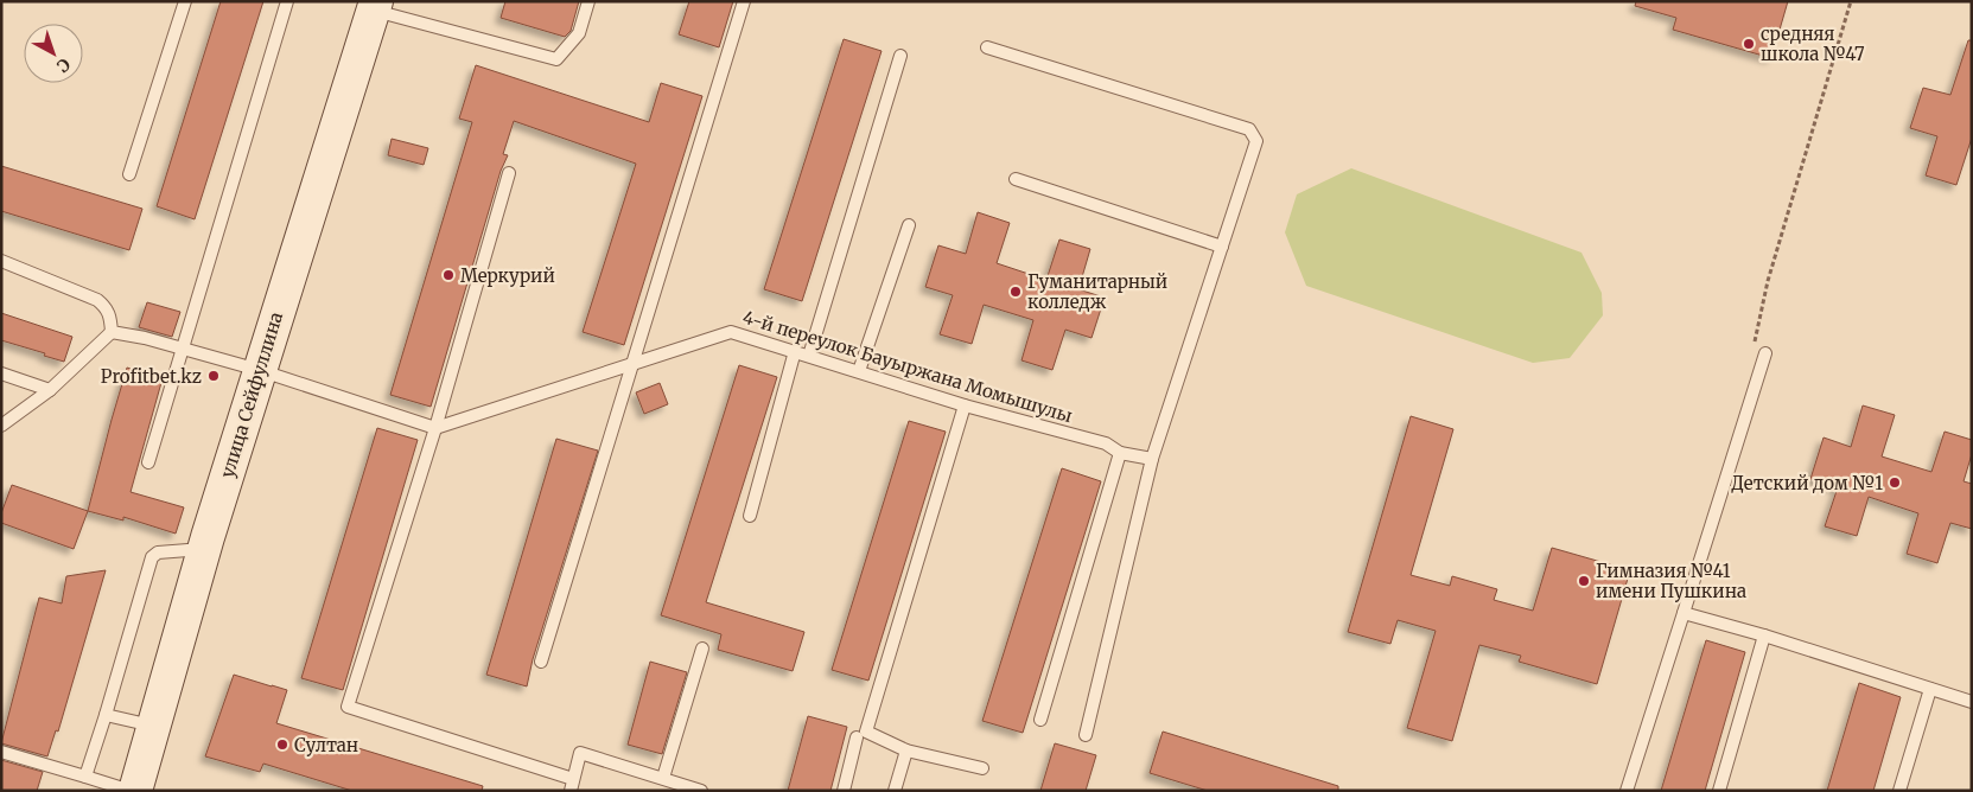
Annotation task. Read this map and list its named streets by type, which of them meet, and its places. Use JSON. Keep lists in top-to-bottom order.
{
  "streets": {
    "street": ["улица Сейфуллина"],
    "lane": ["4-й переулок Бауыржана Момышулы"]
  },
  "places": [
    "средняя школа №47",
    "Меркурий",
    "Гуманитарный колледж",
    "Profitbet.kz",
    "Детский дом №1",
    "Гимназия №41 имени Пушкина",
    "Султан"
  ],
  "north": "bottom right"
}
